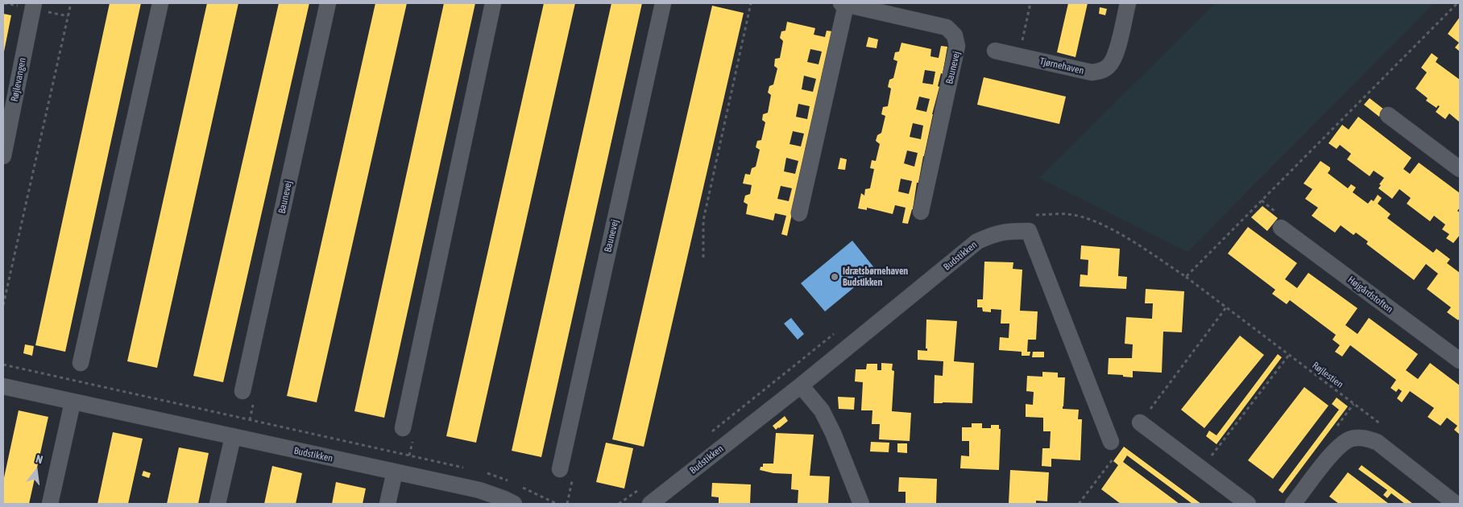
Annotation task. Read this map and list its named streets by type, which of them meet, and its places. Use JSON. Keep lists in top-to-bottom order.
{
  "streets": {
    "street": [
      "Tjørnehaven",
      "Baunevej",
      "Røjlevangen",
      "Budstikken",
      "Højgårdstoften"
    ],
    "path": ["Røjlestien"]
  },
  "places": ["Idrætsbørnehaven Budstikken"],
  "north": "top"
}
